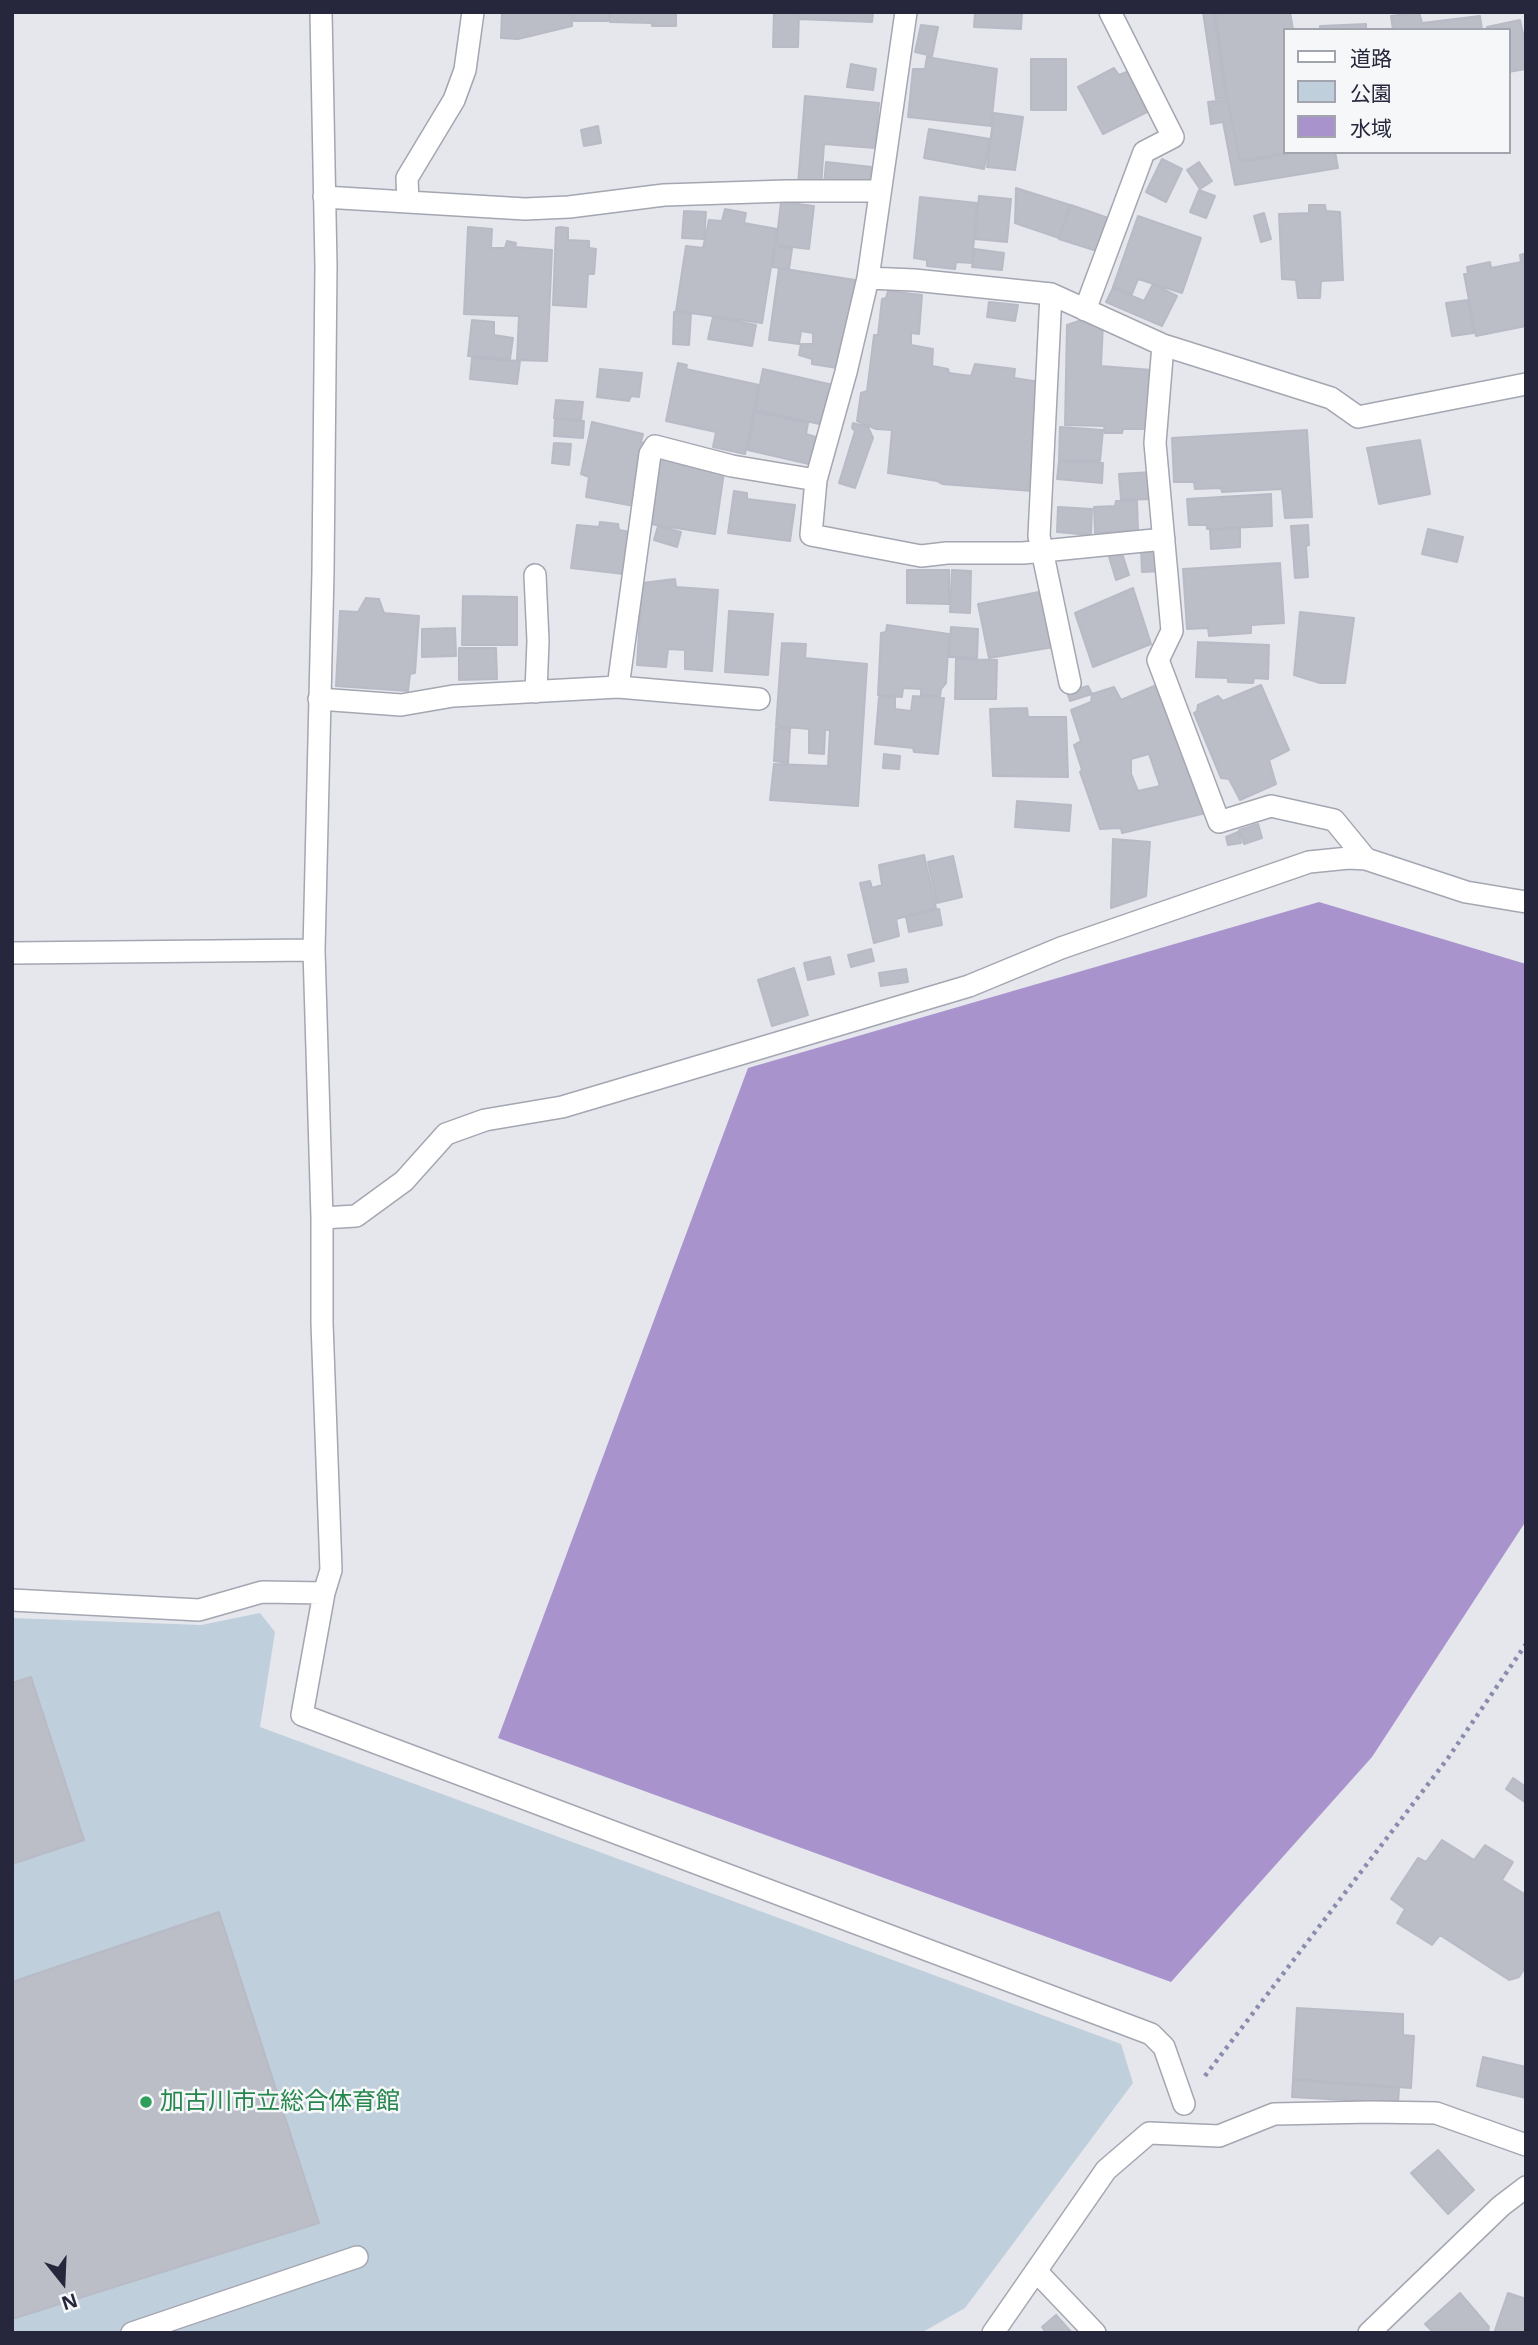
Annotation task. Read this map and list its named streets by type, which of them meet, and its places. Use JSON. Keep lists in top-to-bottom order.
{
  "places": ["加古川市立総合体育館"],
  "legend": ["道路", "公園", "水域"],
  "north": "bottom"
}
